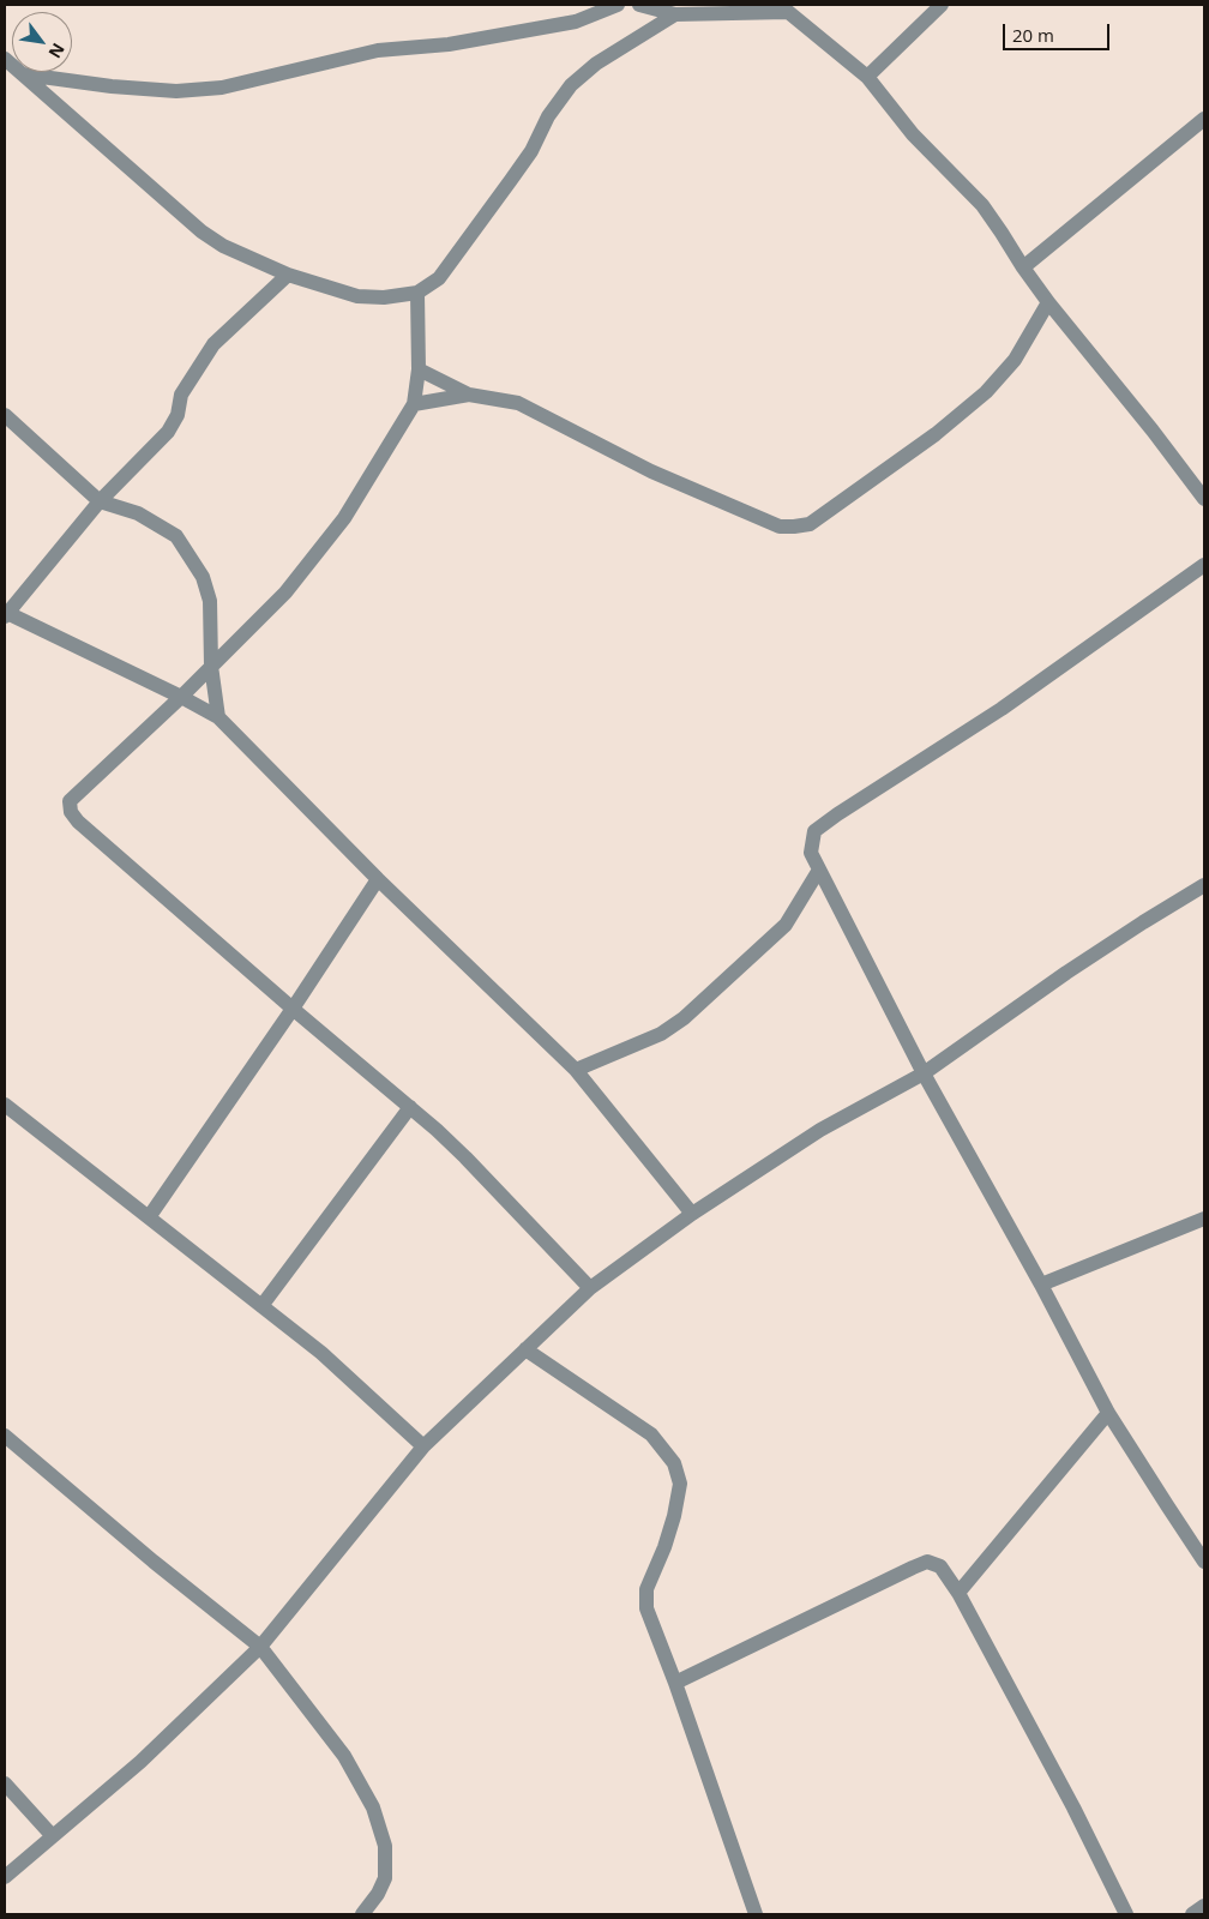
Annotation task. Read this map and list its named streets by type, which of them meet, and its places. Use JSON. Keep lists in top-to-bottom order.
{
  "scale_bar": "20 m",
  "north": "bottom right"
}
